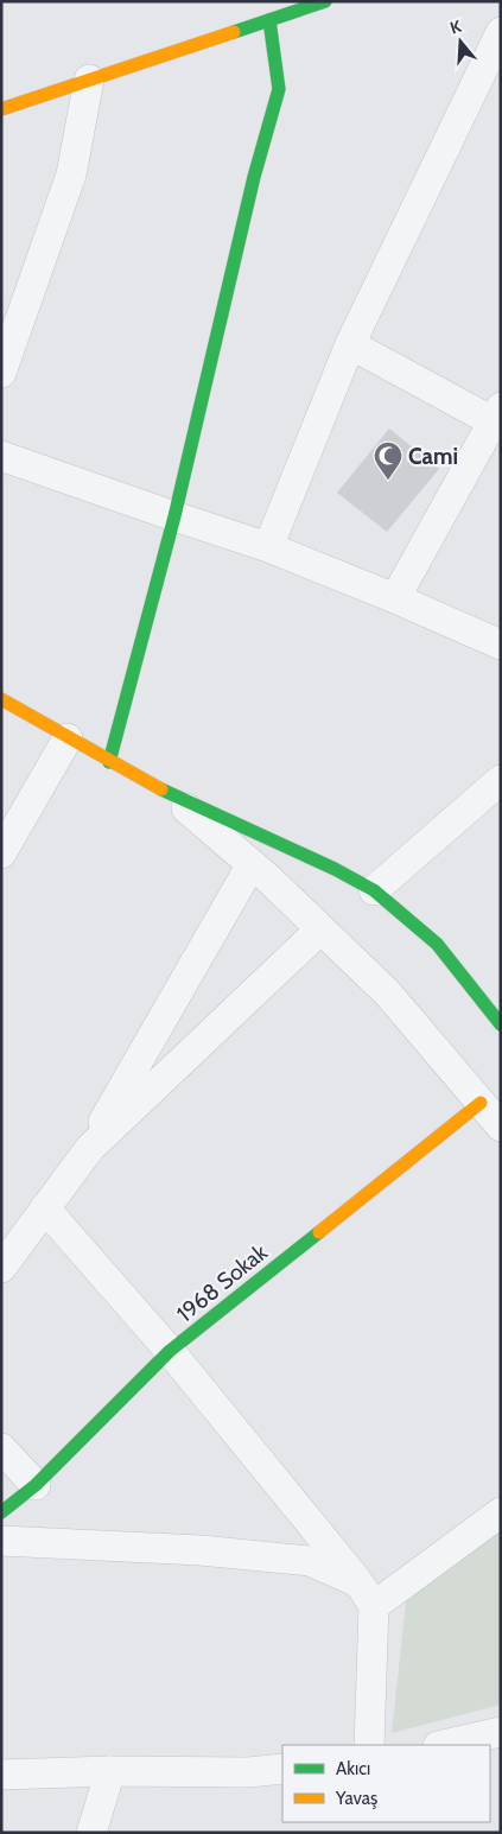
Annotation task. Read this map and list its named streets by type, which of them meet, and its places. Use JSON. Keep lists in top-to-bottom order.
{
  "streets": {
    "street": ["1968 Sokak"]
  },
  "places": {
    "mosque": ["Cami"]
  },
  "legend": ["Akıcı", "Yavaş"],
  "north": "top"
}
